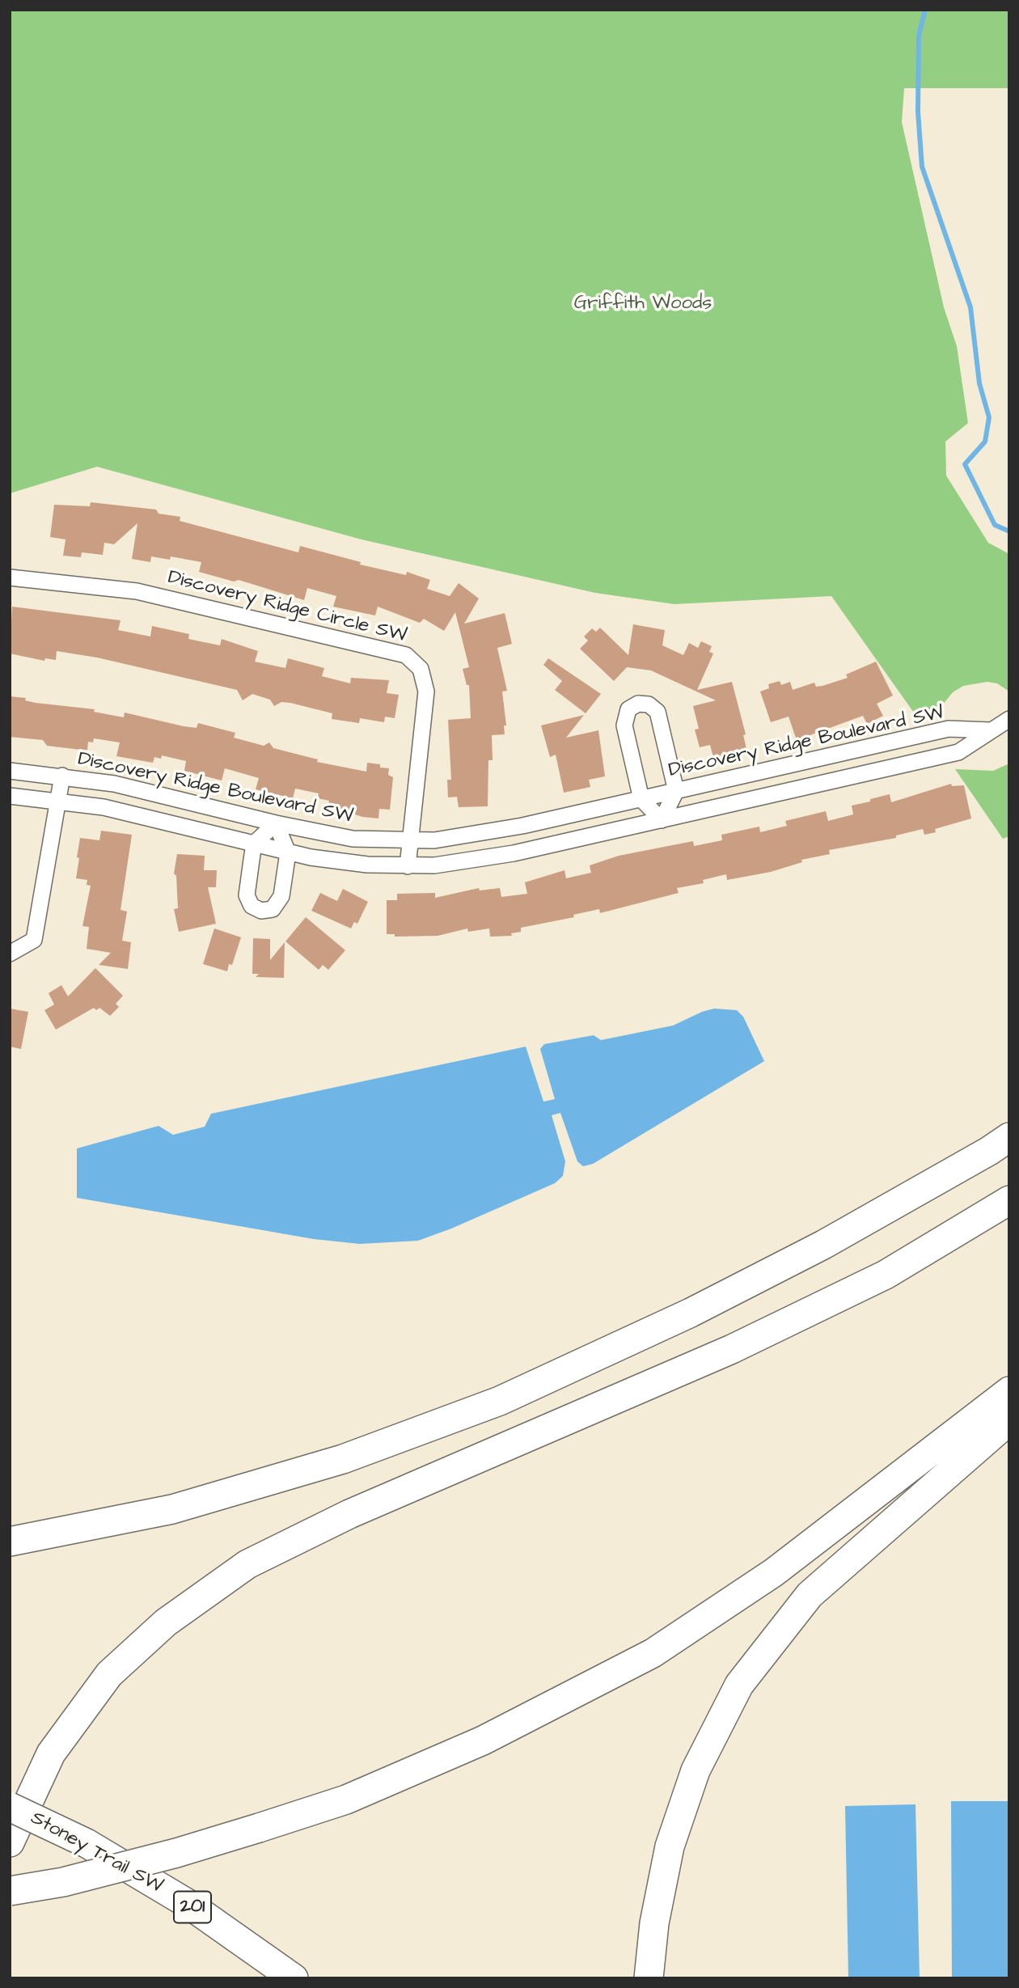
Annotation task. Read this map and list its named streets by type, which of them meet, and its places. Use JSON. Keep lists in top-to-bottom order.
{
  "streets": {
    "highway": ["Stoney Trail SW", "201"],
    "street": ["Discovery Ridge Circle SW", "Discovery Ridge Boulevard SW"]
  },
  "crossings": [
    ["Discovery Ridge Circle SW", "Discovery Ridge Boulevard SW"]
  ],
  "parks": ["Griffith Woods"]
}
